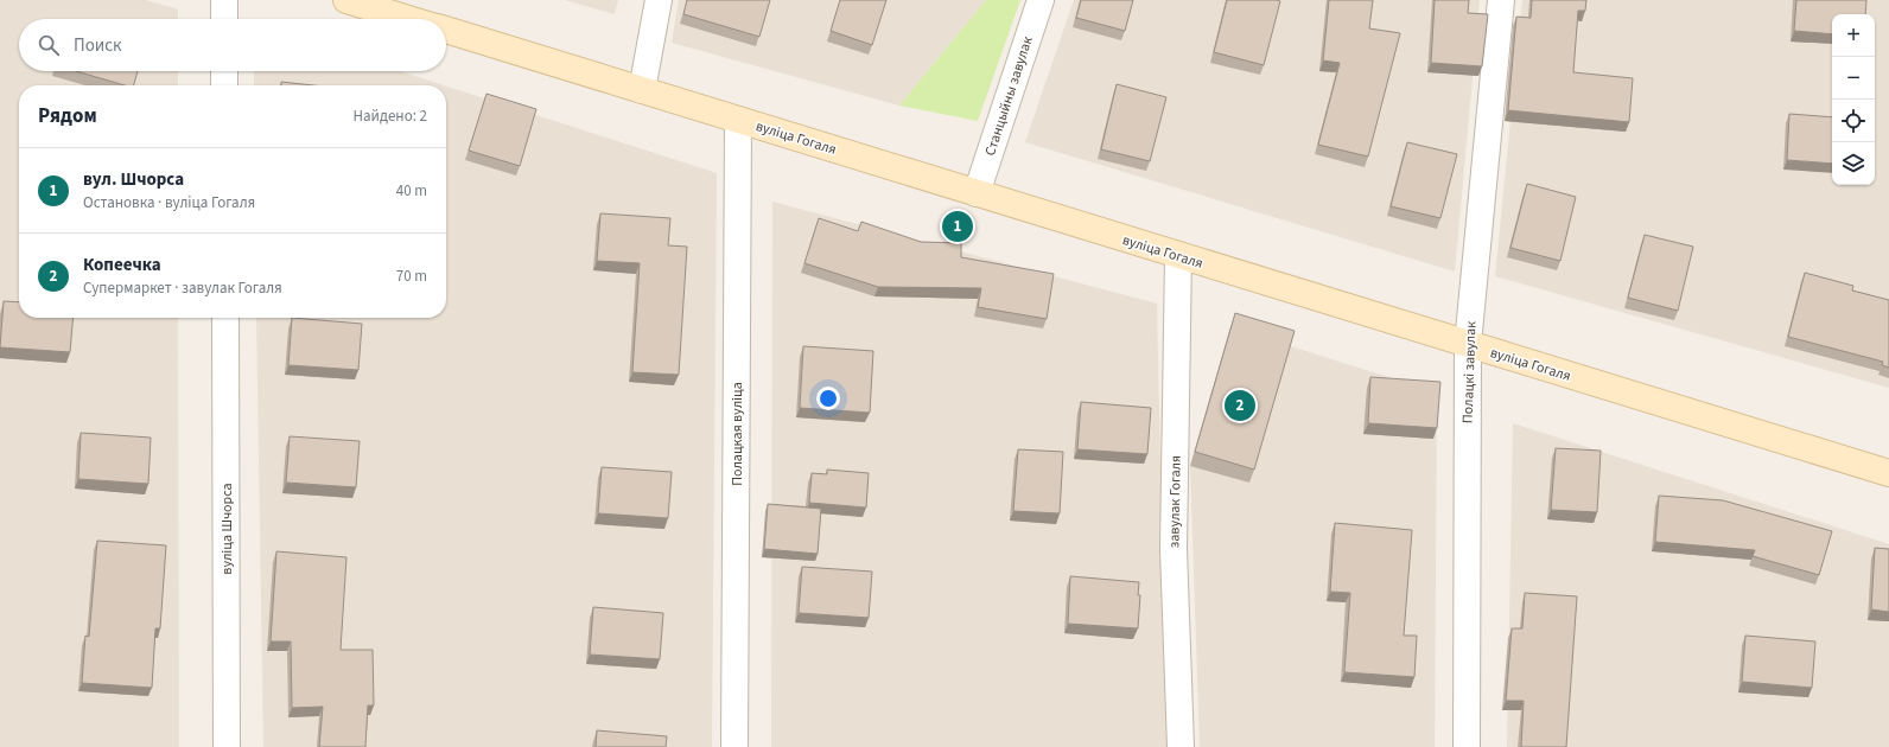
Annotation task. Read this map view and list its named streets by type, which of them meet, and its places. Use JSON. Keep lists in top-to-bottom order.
{
  "streets": {
    "main road": ["вуліца Гогаля"],
    "street": [
      "Станцыйны завулак",
      "Полацкі завулак",
      "Полацкая вуліца",
      "завулак Гогаля",
      "вуліца Шчорса"
    ]
  },
  "crossings": [
    ["Станцыйны завулак", "вуліца Гогаля"],
    ["вуліца Гогаля", "Полацкі завулак"],
    ["вуліца Гогаля", "Полацкая вуліца"],
    ["вуліца Гогаля", "завулак Гогаля"]
  ],
  "page": {
    "map_buttons": ["+", "−"],
    "search": "Поиск",
    "heading": ["Рядом", "Найдено: 2"],
    "list": [
      {
        "mark": "1",
        "name": "вул. Шчорса",
        "note": "Остановка · вуліца Гогаля",
        "value": "40 m"
      },
      {
        "mark": "2",
        "name": "Копеечка",
        "note": "Супермаркет · завулак Гогаля",
        "value": "70 m"
      }
    ],
    "pins": ["1", "2"]
  }
}
